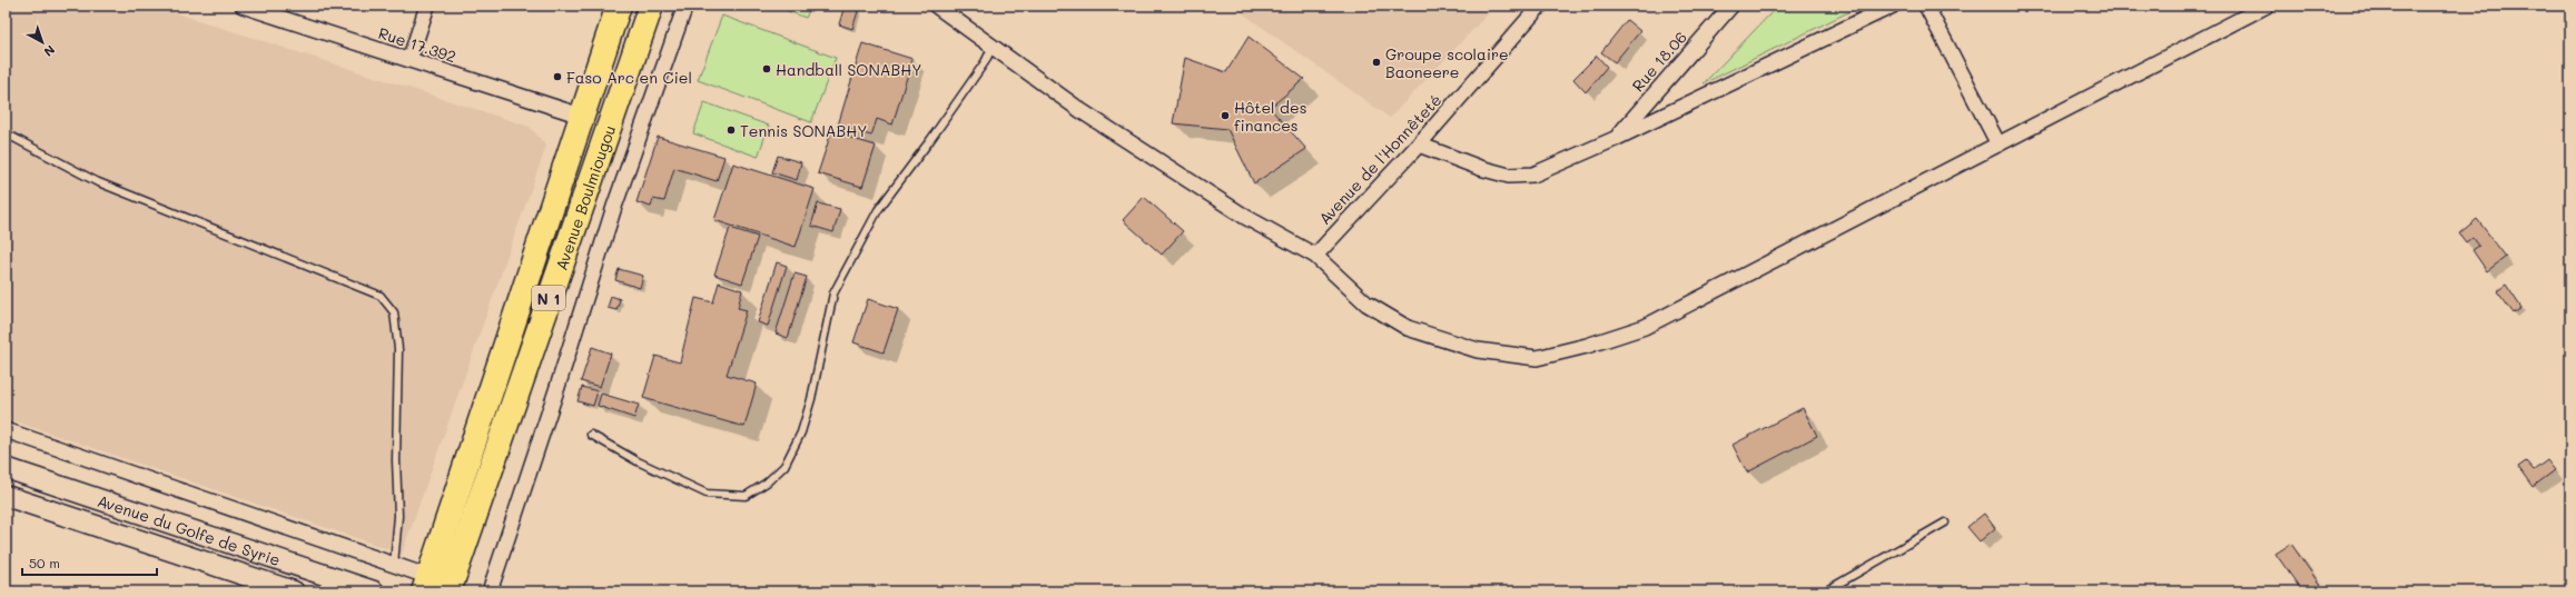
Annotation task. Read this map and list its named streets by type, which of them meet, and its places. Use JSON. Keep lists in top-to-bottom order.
{
  "streets": {
    "highway": ["Avenue Boulmiougou", "N 1"],
    "main road": ["Avenue du Golfe de Syrie"],
    "street": ["Rue 17.392", "Rue 18.06", "Avenue de l'Honnêteté"]
  },
  "crossings": [
    ["Rue 17.392", "Avenue Boulmiougou"]
  ],
  "places": [
    "Groupe scolaire Baoneere",
    "Handball SONABHY",
    "Faso Arc en Ciel",
    "Hôtel des finances",
    "Tennis SONABHY"
  ],
  "scale_bar": "50 m",
  "north": "bottom right"
}
